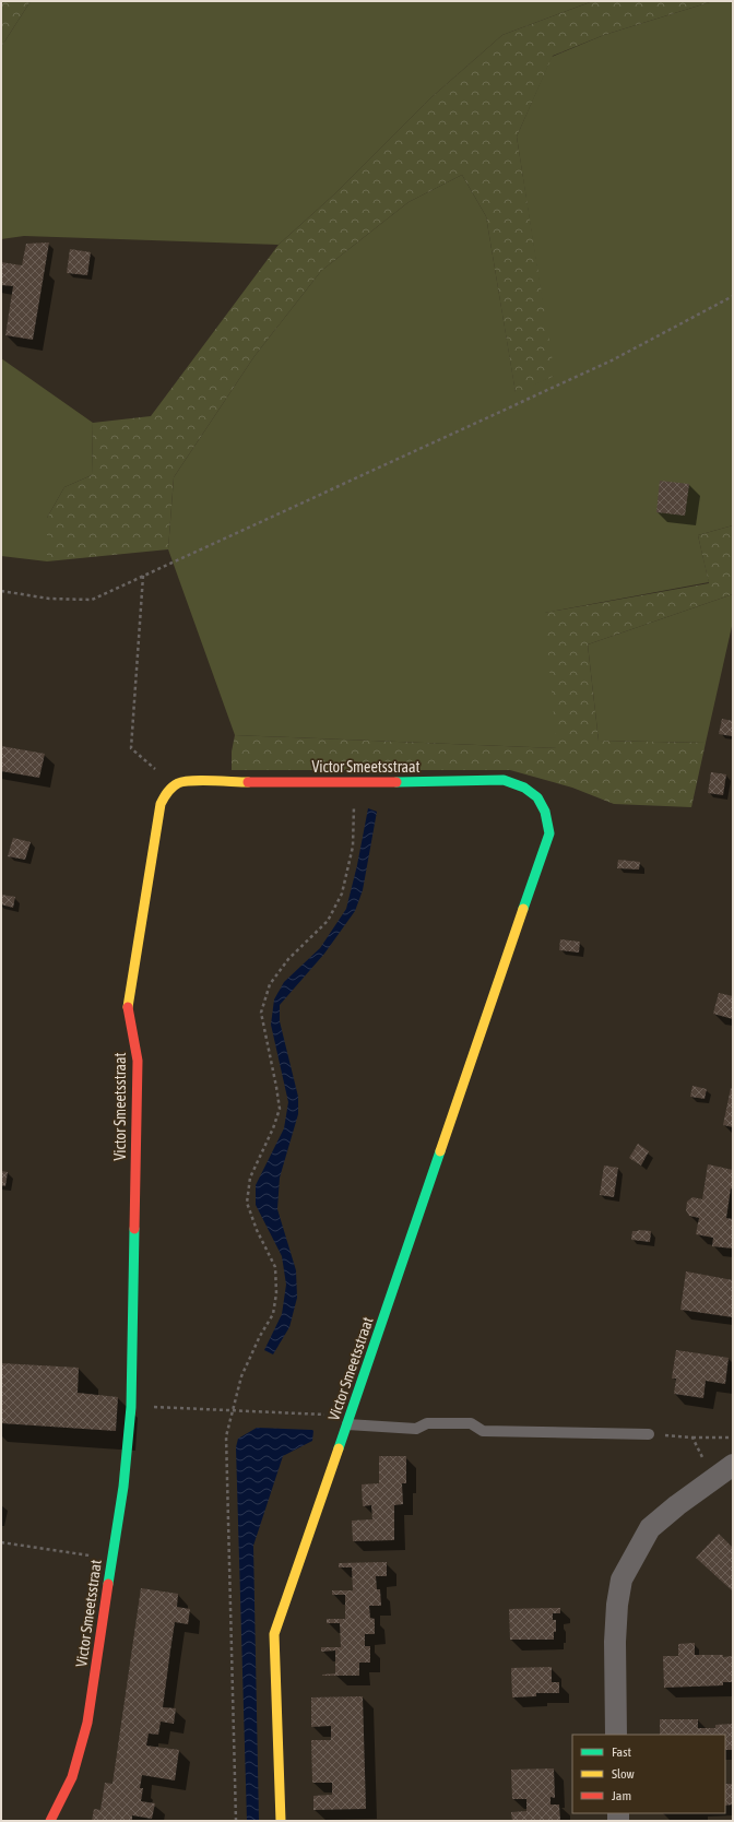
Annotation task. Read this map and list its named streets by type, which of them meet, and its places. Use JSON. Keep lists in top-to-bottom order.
{
  "streets": {
    "street": ["Victor Smeetsstraat"]
  },
  "legend": ["Fast", "Slow", "Jam"]
}
